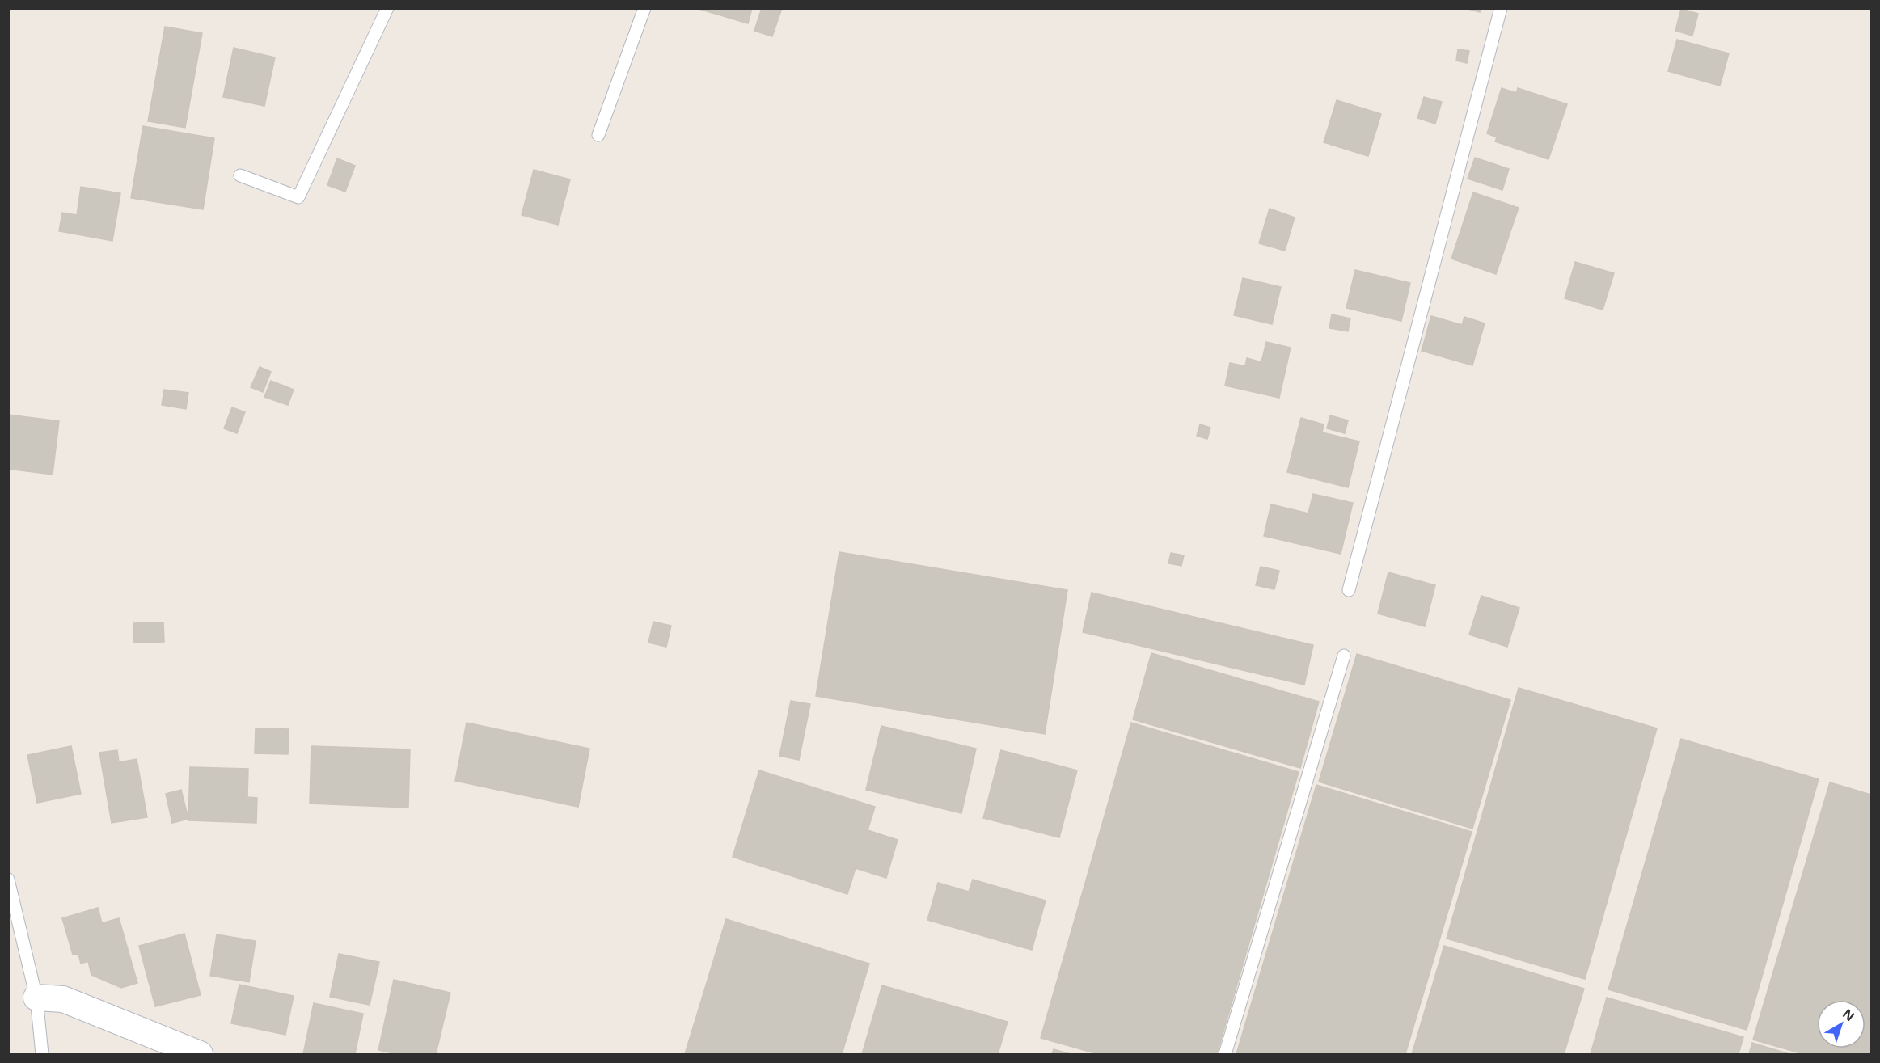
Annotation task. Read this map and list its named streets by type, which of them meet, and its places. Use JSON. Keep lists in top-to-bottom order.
{
  "north": "top right"
}
